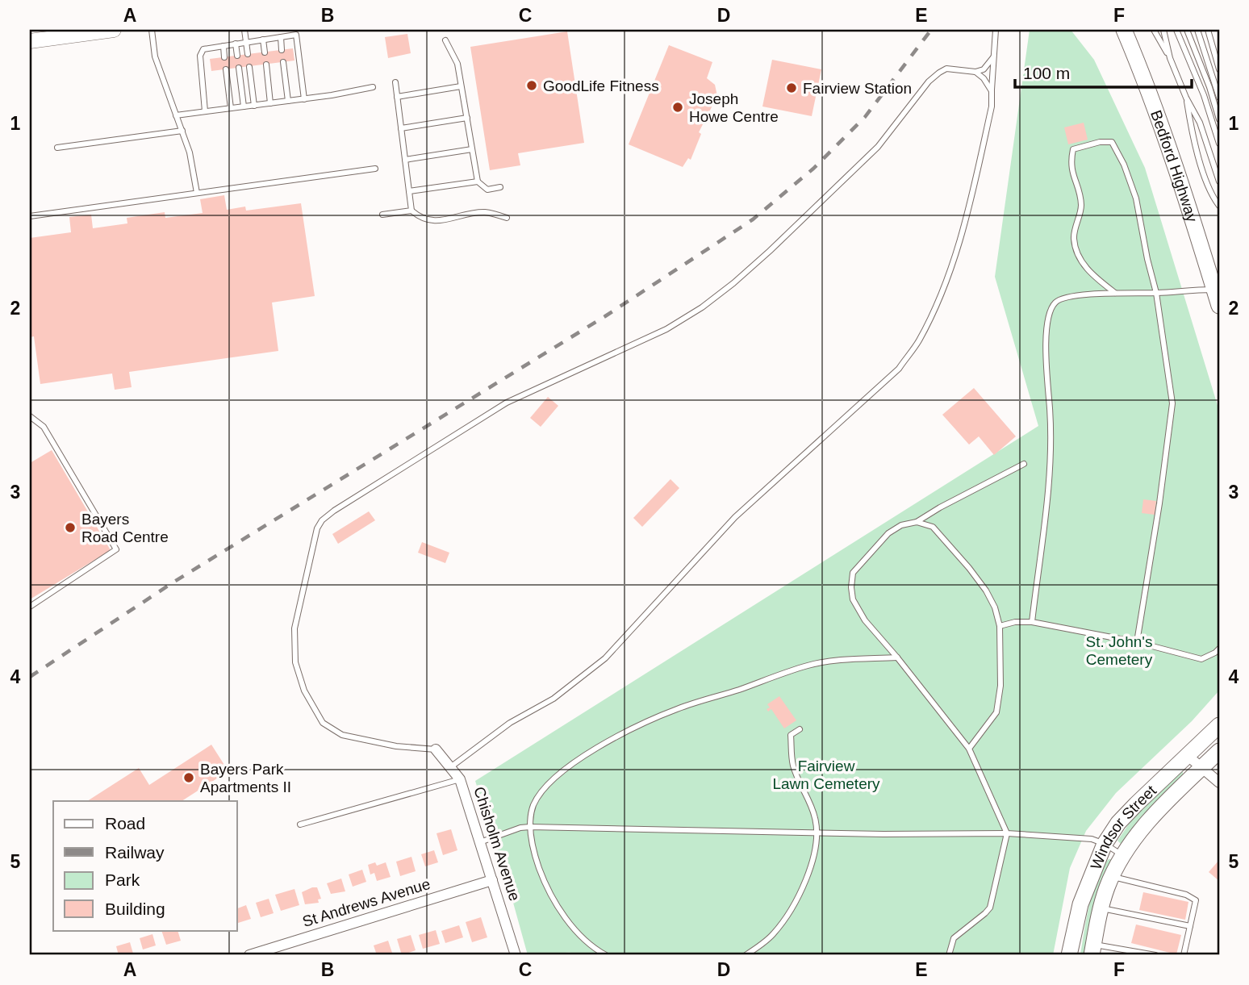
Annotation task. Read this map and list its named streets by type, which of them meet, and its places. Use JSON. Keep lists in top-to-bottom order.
{
  "streets": {
    "main road": ["Bedford Highway", "Windsor Street"],
    "street": ["Chisholm Avenue", "St Andrews Avenue"]
  },
  "crossings": [
    ["Chisholm Avenue", "St Andrews Avenue"]
  ],
  "parks": ["St. John's Cemetery", "Fairview Lawn Cemetery"],
  "places": [
    "GoodLife Fitness",
    "Fairview Station",
    "Joseph Howe Centre",
    "Bayers Road Centre",
    "Bayers Park Apartments II"
  ],
  "legend": [
    "Road",
    "Railway",
    "Park",
    "Building"
  ],
  "scale_bar": "100 m",
  "grid": {
    "columns": [
      "A",
      "B",
      "C",
      "D",
      "E",
      "F"
    ],
    "rows": [
      "1",
      "2",
      "3",
      "4",
      "5"
    ]
  }
}
